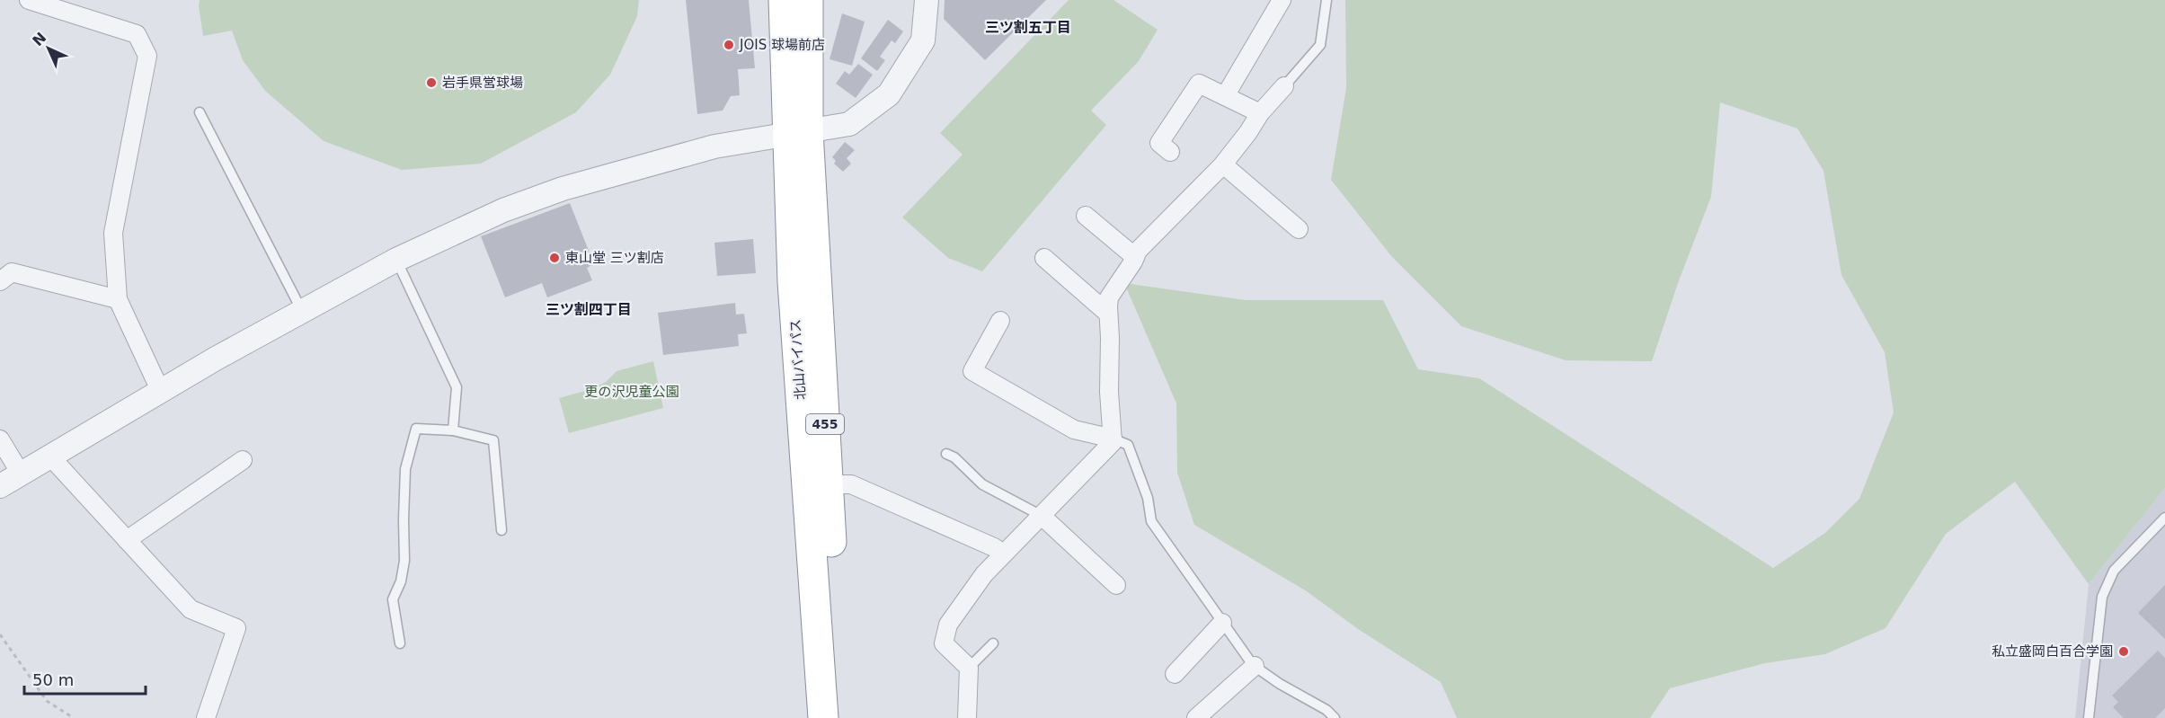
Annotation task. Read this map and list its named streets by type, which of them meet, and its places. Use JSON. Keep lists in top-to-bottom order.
{
  "streets": {
    "highway": ["北山バイパス", "455"]
  },
  "districts": ["三ツ割五丁目", "三ツ割四丁目"],
  "parks": ["更の沢児童公園"],
  "places": [
    "JOIS 球場前店",
    "岩手県営球場",
    "東山堂 三ツ割店",
    "私立盛岡白百合学園"
  ],
  "scale_bar": "50 m",
  "north": "top left"
}
